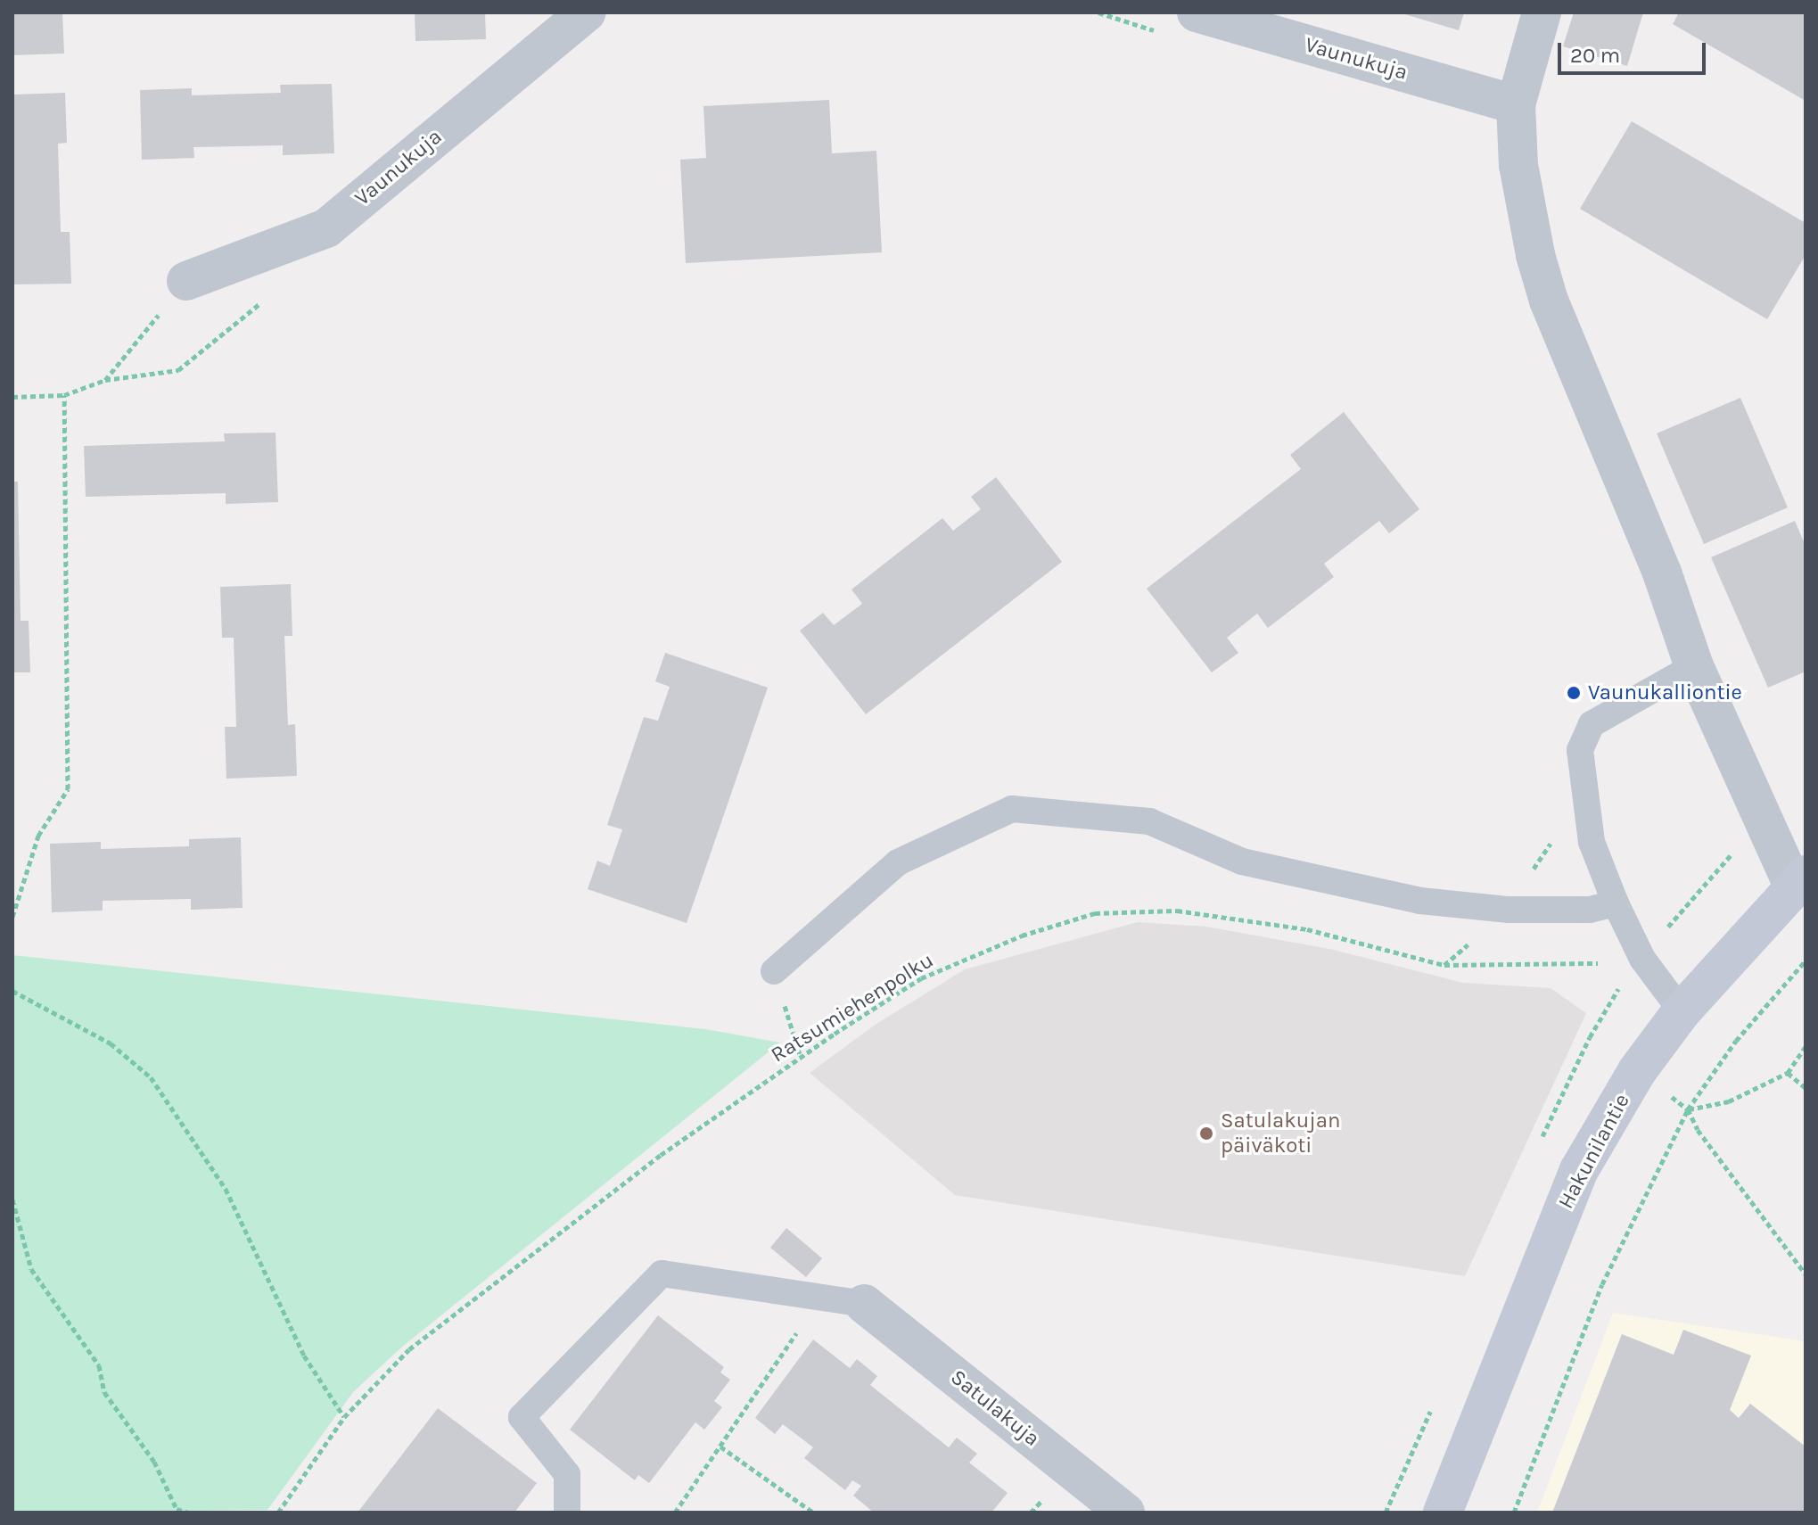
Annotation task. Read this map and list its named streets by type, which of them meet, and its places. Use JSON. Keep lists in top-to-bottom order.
{
  "streets": {
    "main road": ["Hakunilantie"],
    "street": ["Vaunukuja", "Satulakuja"],
    "path": ["Ratsumiehenpolku"]
  },
  "places": ["Vaunukalliontie", "Satulakujan päiväkoti"],
  "scale_bar": "20 m"
}
